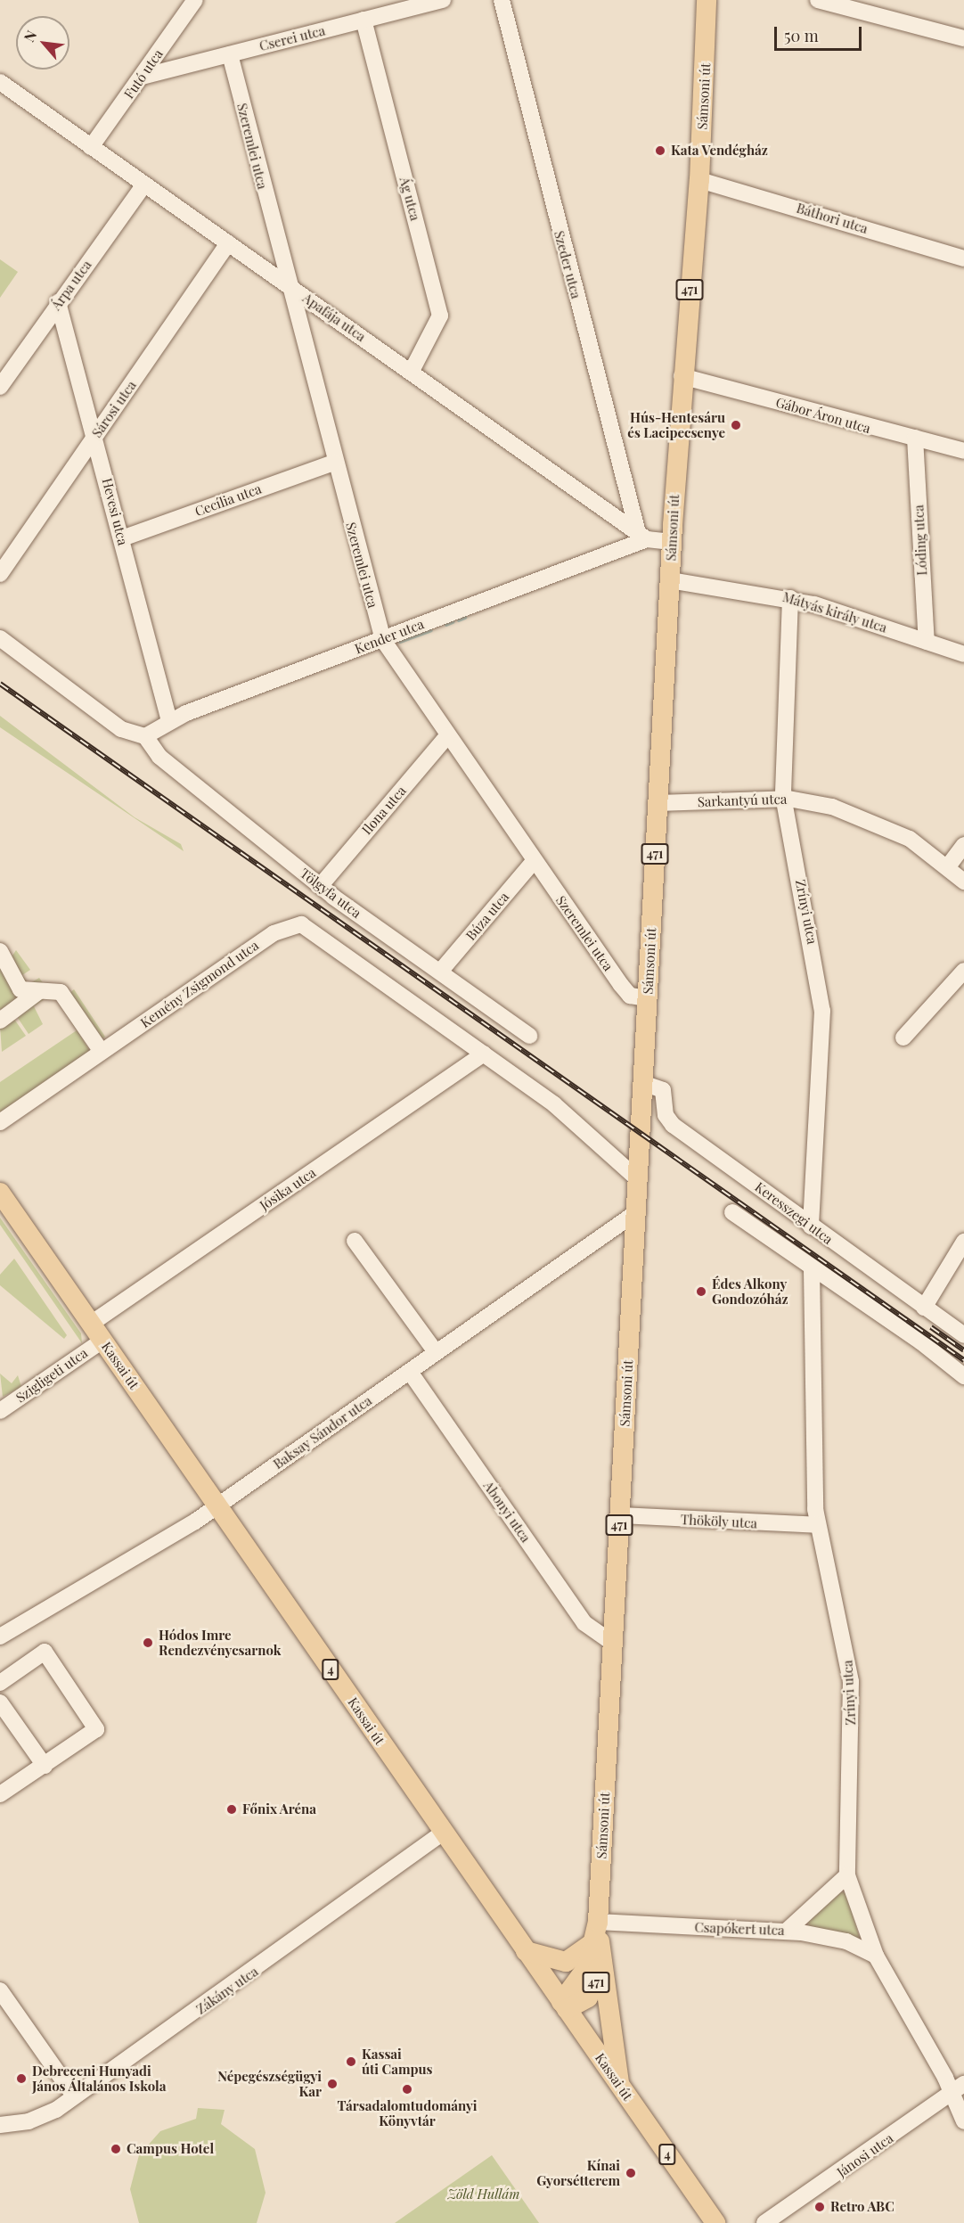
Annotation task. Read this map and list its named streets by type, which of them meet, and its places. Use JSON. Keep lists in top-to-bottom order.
{
  "streets": {
    "main road": [
      "Sámsoni út",
      "471",
      "Kassai út",
      "4"
    ],
    "street": [
      "Cserei utca",
      "Futó utca",
      "Szeremlei utca",
      "Ág utca",
      "Báthori utca",
      "Szeder utca",
      "Árpa utca",
      "Apafája utca",
      "Sárosi utca",
      "Gábor Áron utca",
      "Cecília utca",
      "Hevesi utca",
      "Lóding utca",
      "Mátyás király utca",
      "Kender utca",
      "Sarkantyú utca",
      "Ilona utca",
      "Tölgyfa utca",
      "Zrínyi utca",
      "Búza utca",
      "Kemény Zsigmond utca",
      "Jósika utca",
      "Keresszegi utca",
      "Szigligeti utca",
      "Baksay Sándor utca",
      "Abonyi utca",
      "Thököly utca",
      "Csapókert utca",
      "Zákány utca",
      "Jánosi utca"
    ]
  },
  "crossings": [
    ["Cserei utca", "Futó utca"],
    ["Cserei utca", "Szeremlei utca"],
    ["Cserei utca", "Ág utca"],
    ["Futó utca", "Apafája utca"],
    ["Sámsoni út", "Szeremlei utca"],
    ["Sámsoni út", "Báthori utca"],
    ["Sámsoni út", "Apafája utca"],
    ["Sámsoni út", "Gábor Áron utca"],
    ["Sámsoni út", "Mátyás király utca"],
    ["Sámsoni út", "Sarkantyú utca"],
    ["Sámsoni út", "Keresszegi utca"],
    ["Sámsoni út", "Kassai út"],
    ["Sámsoni út", "Baksay Sándor utca"],
    ["Sámsoni út", "Abonyi utca"],
    ["Sámsoni út", "Thököly utca"],
    ["Sámsoni út", "Csapókert utca"],
    ["Szeremlei utca", "Apafája utca"],
    ["Szeremlei utca", "Cecília utca"],
    ["Szeremlei utca", "Kender utca"],
    ["Szeremlei utca", "Ilona utca"],
    ["Szeremlei utca", "Búza utca"],
    ["Ág utca", "Apafája utca"],
    ["Szeder utca", "Apafája utca"],
    ["Szeder utca", "Kender utca"],
    ["Árpa utca", "Apafája utca"],
    ["Árpa utca", "Hevesi utca"],
    ["Apafája utca", "Sárosi utca"],
    ["Apafája utca", "Kender utca"],
    ["Sárosi utca", "Hevesi utca"],
    ["Gábor Áron utca", "Lóding utca"],
    ["Cecília utca", "Hevesi utca"],
    ["Hevesi utca", "Kender utca"],
    ["Lóding utca", "Mátyás király utca"],
    ["Mátyás király utca", "Zrínyi utca"],
    ["Kender utca", "Tölgyfa utca"],
    ["Sarkantyú utca", "Zrínyi utca"],
    ["Ilona utca", "Tölgyfa utca"],
    ["Tölgyfa utca", "Búza utca"],
    ["Zrínyi utca", "Keresszegi utca"],
    ["Zrínyi utca", "Thököly utca"],
    ["Zrínyi utca", "Csapókert utca"],
    ["Zrínyi utca", "Jánosi utca"],
    ["Kemény Zsigmond utca", "Jósika utca"],
    ["Jósika utca", "Kassai út"],
    ["Kassai út", "Szigligeti utca"],
    ["Kassai út", "Baksay Sándor utca"],
    ["Kassai út", "Zákány utca"],
    ["Baksay Sándor utca", "Abonyi utca"]
  ],
  "parks": ["Zöld Hullám"],
  "places": [
    "Kata Vendégház",
    "Hús-Hentesáru és Lacipecsenye",
    "Édes Alkony Gondozóház",
    "Hódos Imre Rendezvénycsarnok",
    "Főnix Aréna",
    "Kassai úti Campus",
    "Debreceni Hunyadi János Általános Iskola",
    "Népegészségügyi Kar",
    "Társadalomtudományi Könyvtár",
    "Campus Hotel",
    "Kínai Gyorsétterem",
    "Retro ABC"
  ],
  "scale_bar": "50 m",
  "north": "top left"
}
